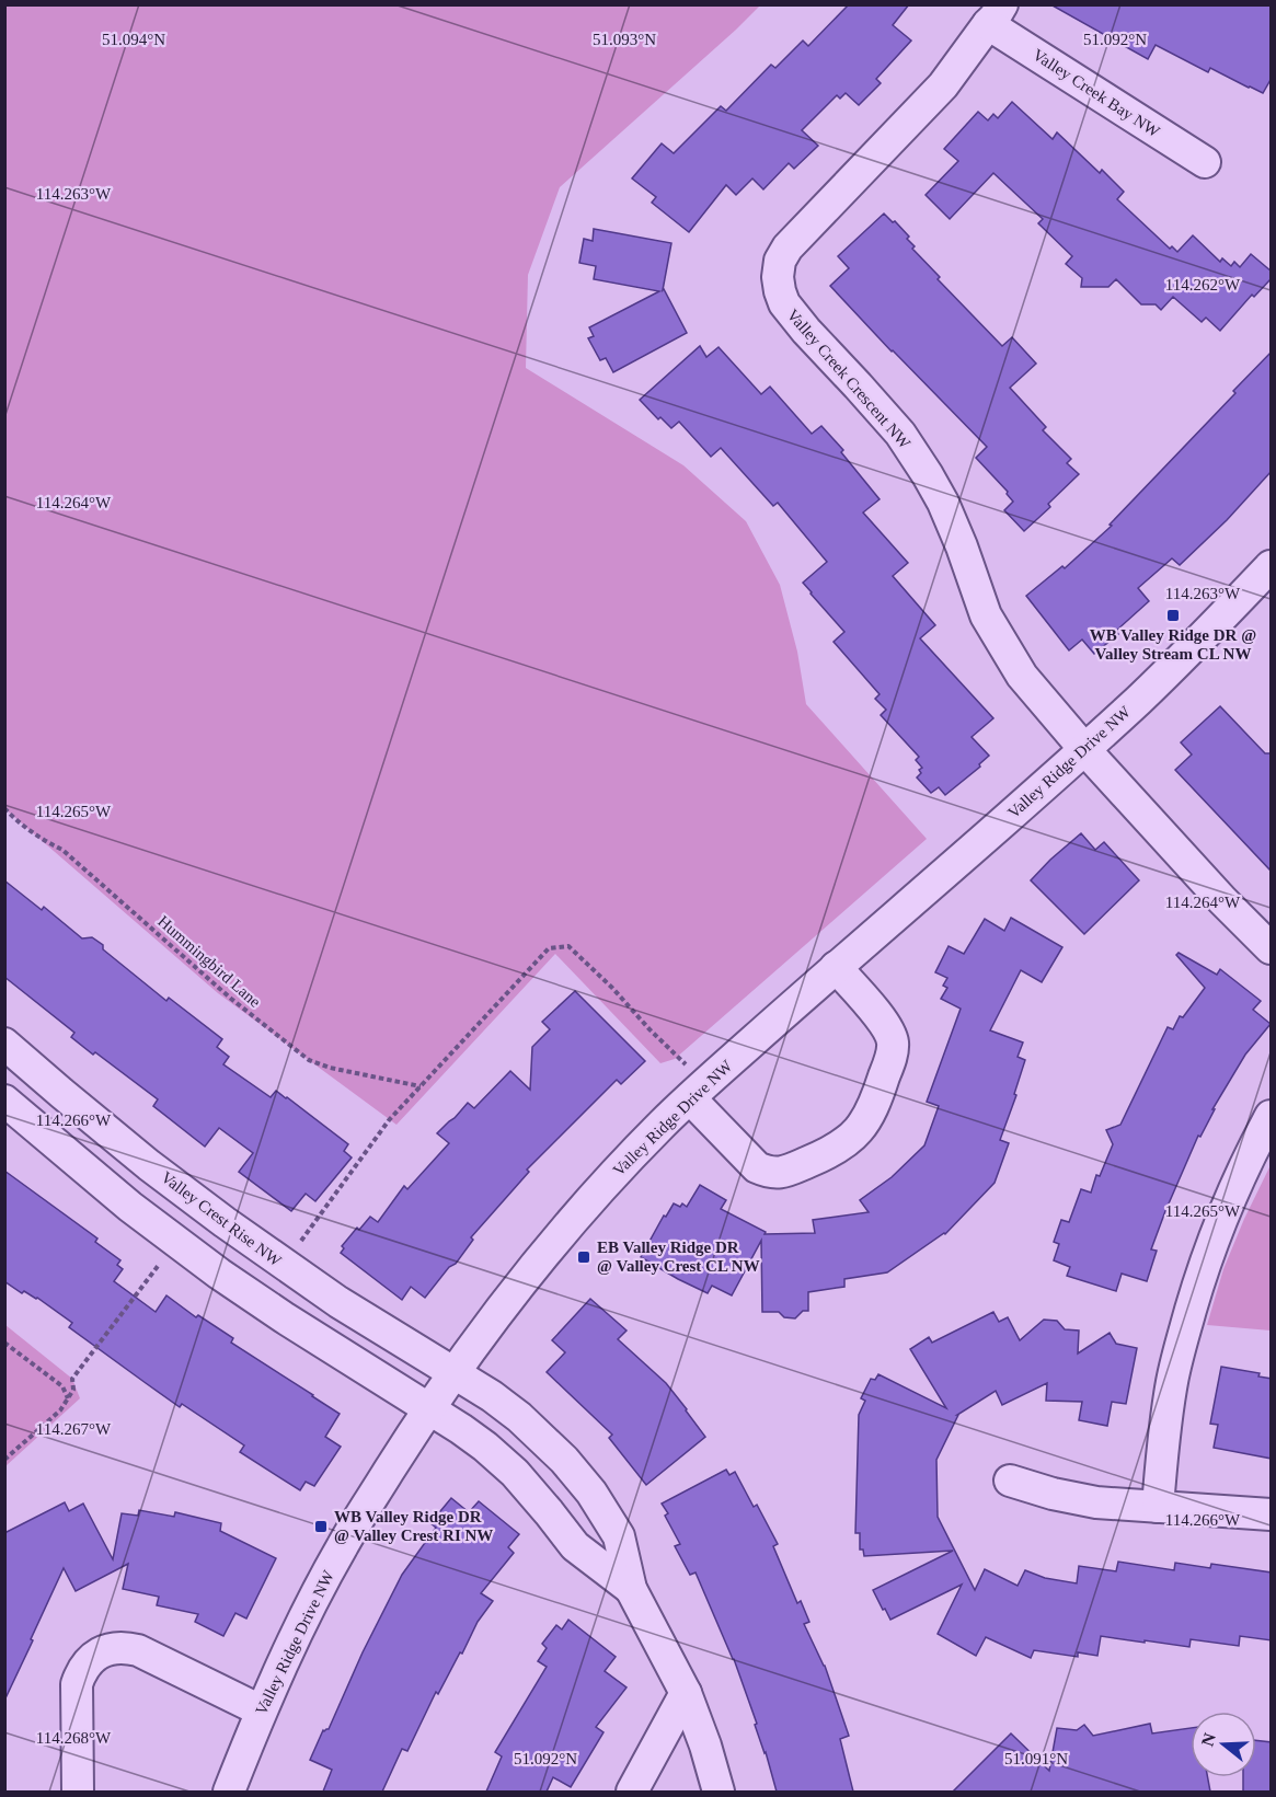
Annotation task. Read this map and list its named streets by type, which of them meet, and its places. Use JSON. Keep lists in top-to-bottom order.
{
  "streets": {
    "street": [
      "Valley Creek Bay NW",
      "Valley Creek Crescent NW",
      "Valley Ridge Drive NW",
      "Valley Crest Rise NW"
    ],
    "path": ["Hummingbird Lane"]
  },
  "crossings": [
    ["Valley Creek Bay NW", "Valley Creek Crescent NW"],
    ["Valley Creek Crescent NW", "Valley Ridge Drive NW"],
    ["Valley Ridge Drive NW", "Valley Crest Rise NW"]
  ],
  "places": {
    "transit": ["WB Valley Ridge DR @ Valley Stream CL NW", "EB Valley Ridge DR @ Valley Crest CL NW", "WB Valley Ridge DR @ Valley Crest RI NW"]
  },
  "north": "left",
  "coordinates": [
    "51.094°N",
    "51.093°N",
    "51.092°N",
    "114.263°W",
    "114.262°W",
    "114.264°W",
    "114.265°W",
    "114.266°W",
    "114.267°W",
    "114.268°W",
    "51.091°N"
  ]
}
